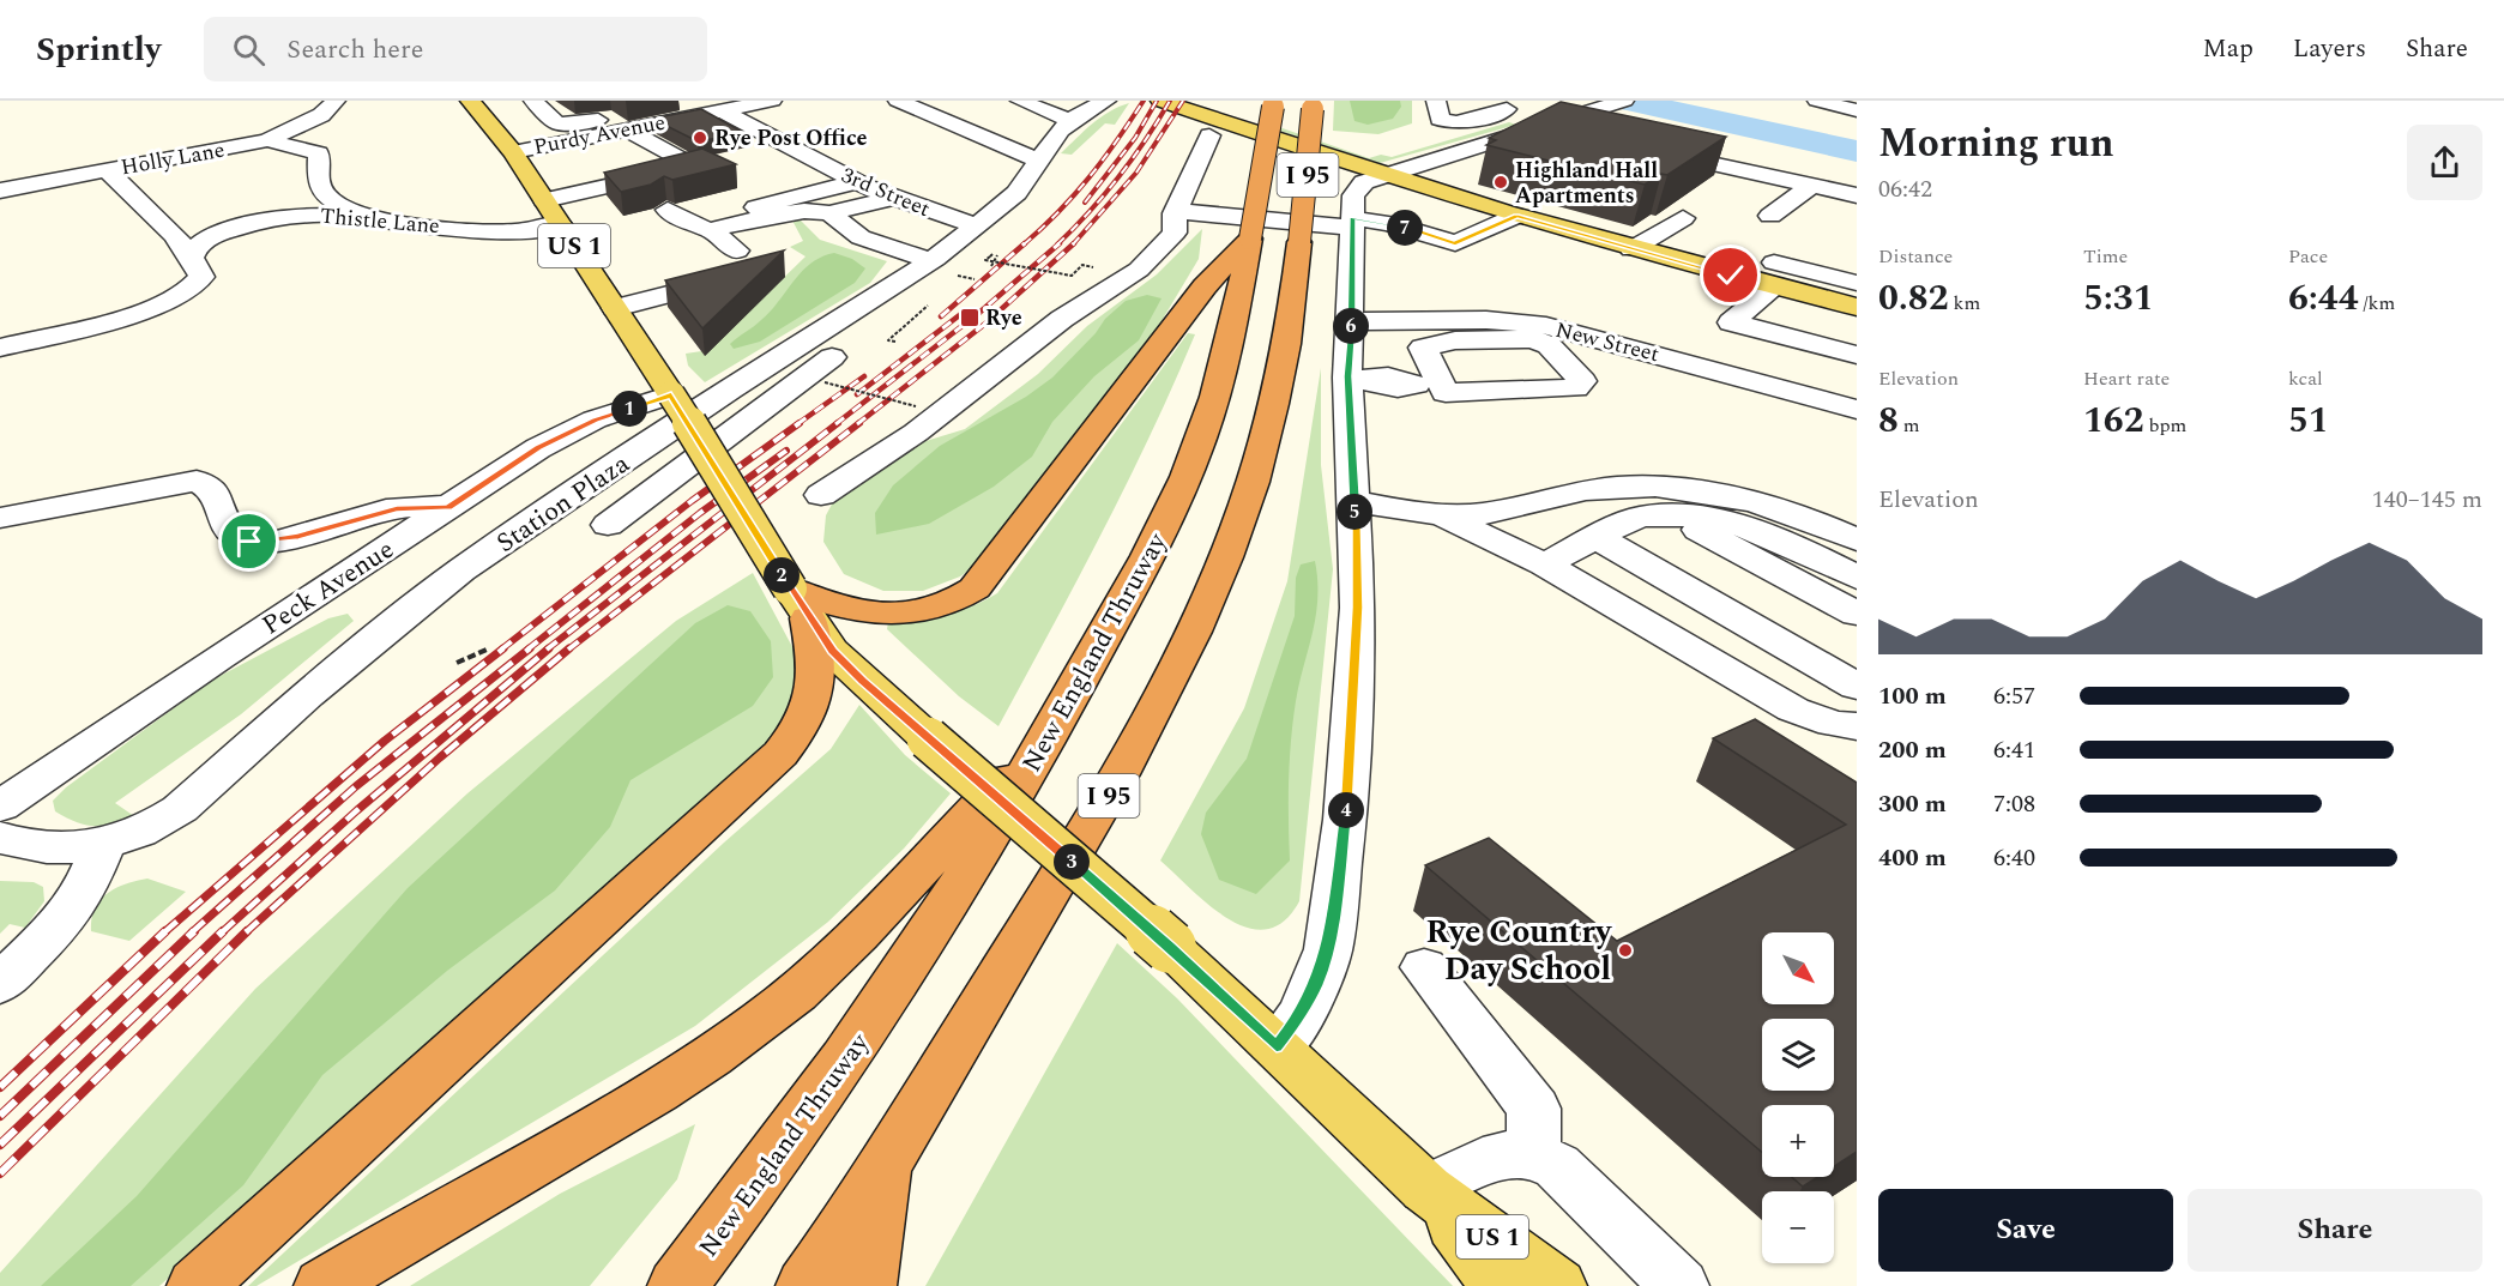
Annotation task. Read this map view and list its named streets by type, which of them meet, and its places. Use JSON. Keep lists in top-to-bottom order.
{
  "streets": {
    "highway": ["I 95", "New England Thruway"],
    "main road": ["US 1"],
    "street": [
      "Purdy Avenue",
      "Holly Lane",
      "3rd Street",
      "Thistle Lane",
      "New Street",
      "Station Plaza",
      "Peck Avenue"
    ]
  },
  "crossings": [
    ["Purdy Avenue", "3rd Street"],
    ["3rd Street", "Station Plaza"],
    ["Thistle Lane", "US 1"],
    ["US 1", "Peck Avenue"]
  ],
  "places": {
    "other": ["Rye Post Office", "Highland Hall Apartments", "Rye Country Day School"],
    "transit": ["Rye"]
  },
  "north": "bottom right",
  "page": {
    "header": "Sprintly",
    "search": "Search here",
    "nav": ["Map", "Layers", "Share"],
    "heading": ["Morning run", "06:42"],
    "pins": [
      "7",
      "6",
      "1",
      "5",
      "2",
      "4",
      "3"
    ],
    "stats": [
      ["Distance", "0.82 km"],
      ["Time", "5:31"],
      ["Pace", "6:44 /km"],
      ["Elevation", "8 m"],
      ["Heart rate", "162 bpm"],
      ["kcal", "51"]
    ],
    "chart": ["Elevation", "140–145 m"],
    "list": [
      {
        "name": "100 m",
        "note": "6:57"
      },
      {
        "name": "200 m",
        "note": "6:41"
      },
      {
        "name": "300 m",
        "note": "7:08"
      },
      {
        "name": "400 m",
        "note": "6:40"
      }
    ],
    "map_buttons": ["+", "−"],
    "buttons": ["Save", "Share"]
  }
}
